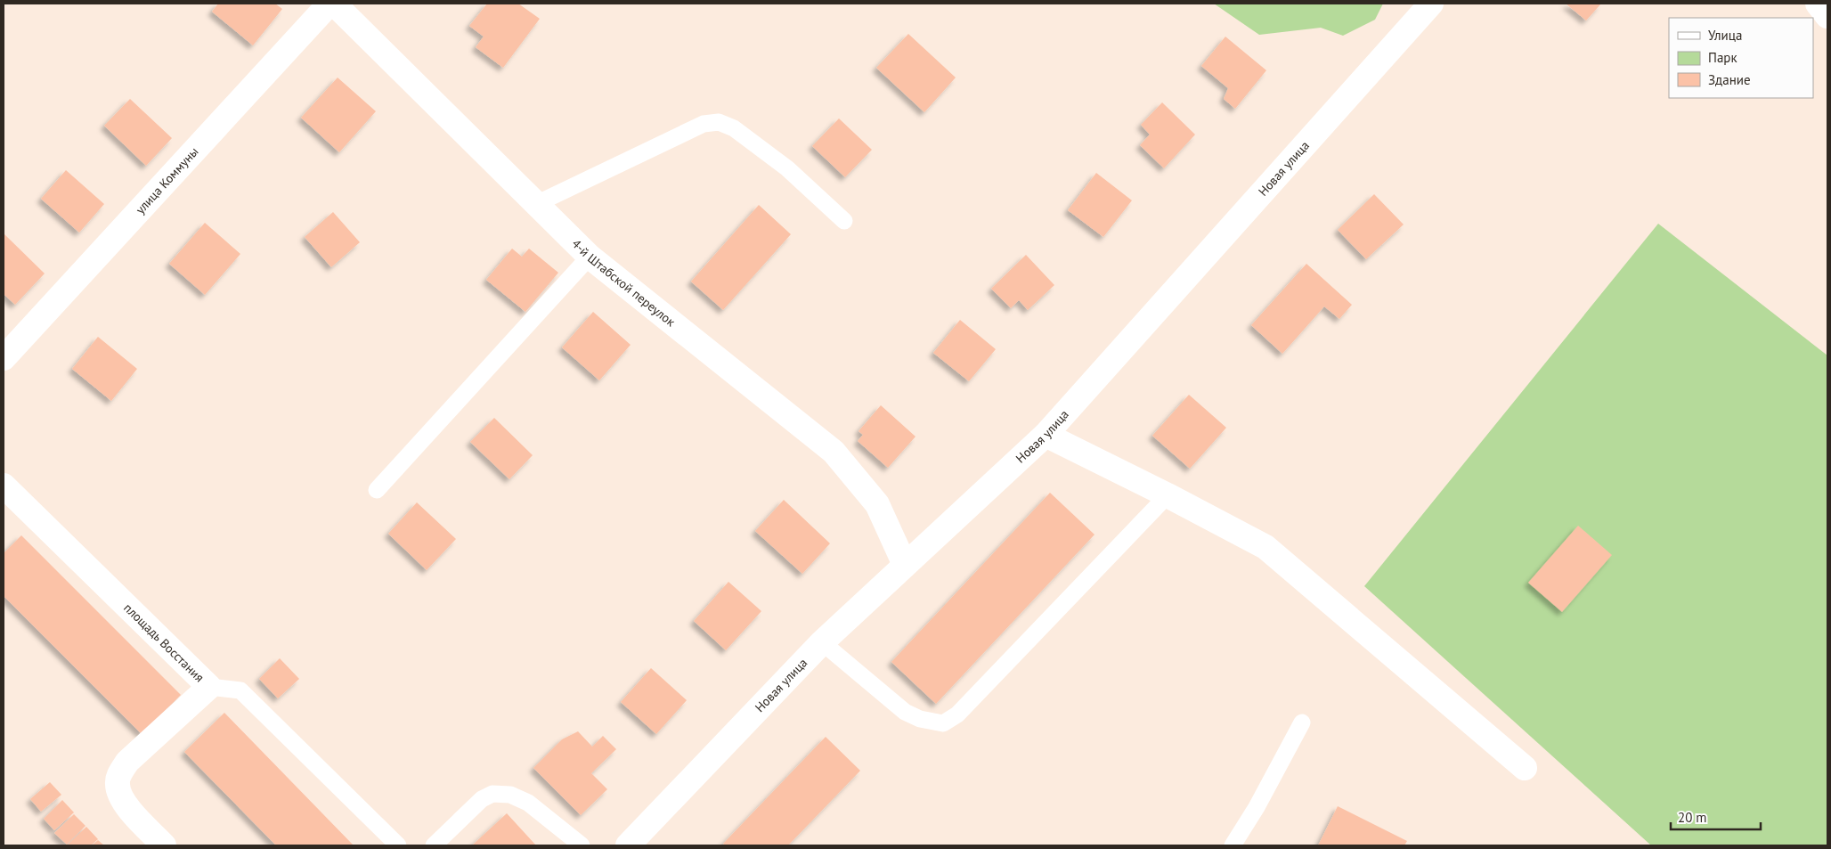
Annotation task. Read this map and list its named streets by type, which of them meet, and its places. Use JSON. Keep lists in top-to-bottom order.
{
  "streets": {
    "street": [
      "Новая улица",
      "улица Коммуны",
      "4-й Штабской переулок",
      "площадь Восстания"
    ]
  },
  "crossings": [
    ["Новая улица", "4-й Штабской переулок"]
  ],
  "legend": ["Улица", "Парк", "Здание"],
  "scale_bar": "20 m"
}
